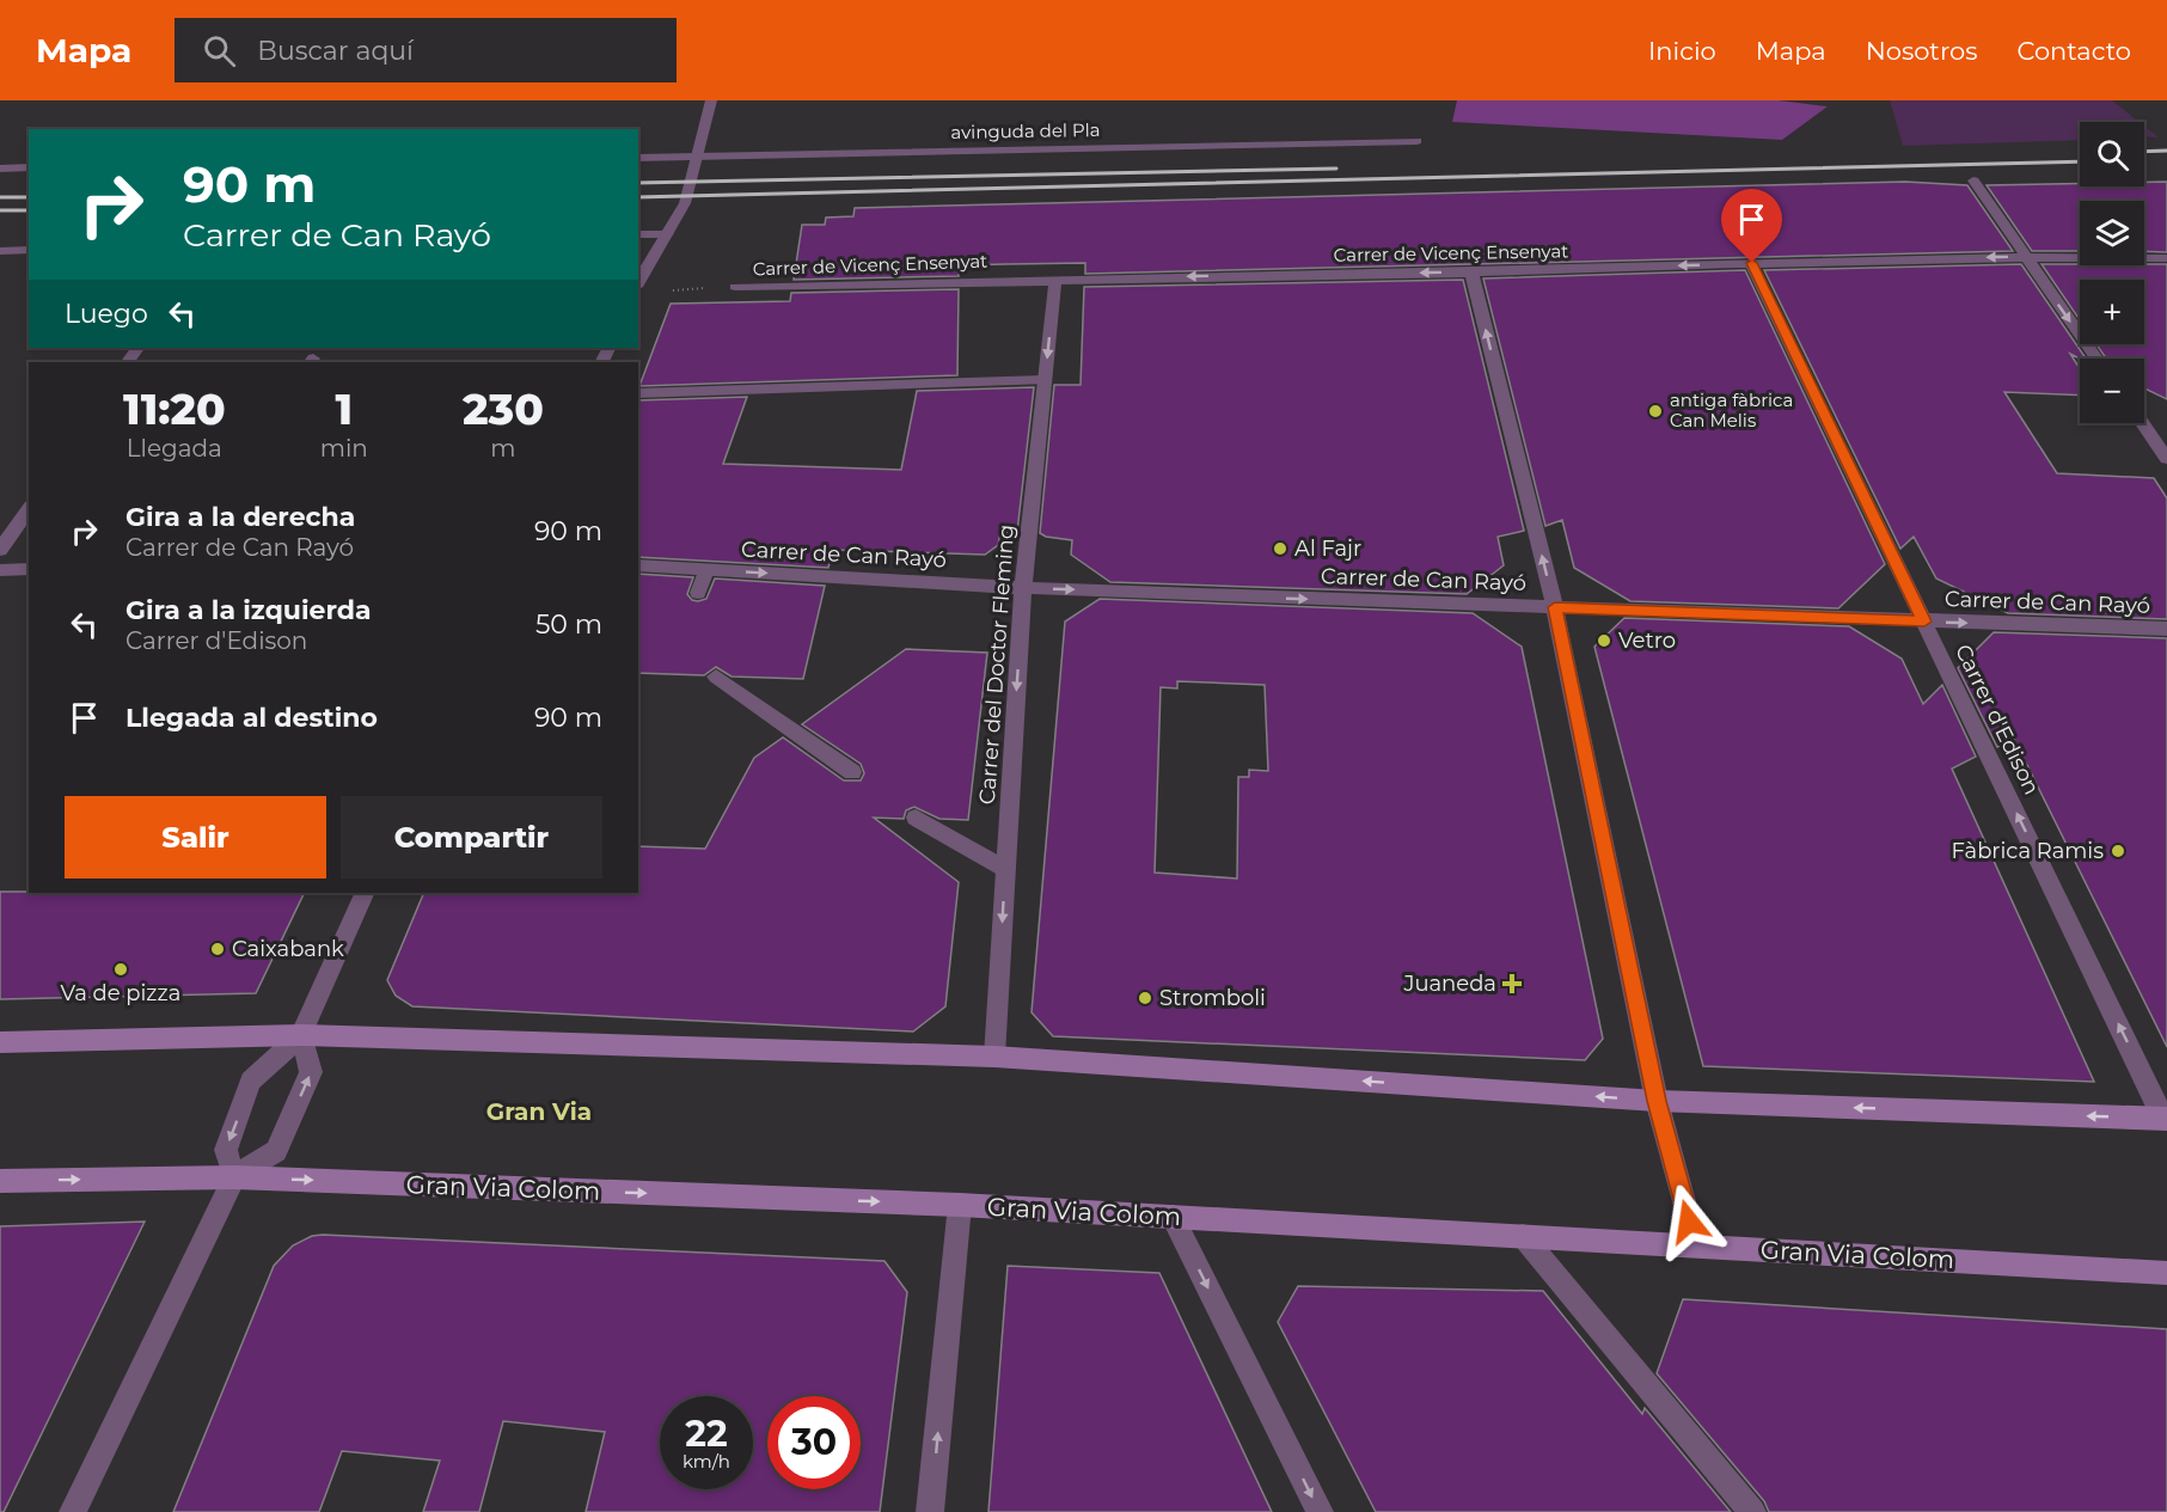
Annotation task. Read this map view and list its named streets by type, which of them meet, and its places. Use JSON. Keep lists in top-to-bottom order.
{
  "streets": {
    "main road": ["Gran Via Colom"],
    "street": [
      "avinguda del Pla",
      "Carrer de Vicenç Ensenyat",
      "Carrer de Can Rayó",
      "Carrer del Doctor Fleming",
      "Carrer d'Edison"
    ]
  },
  "crossings": [
    ["Carrer de Vicenç Ensenyat", "Carrer del Doctor Fleming"],
    ["Carrer de Vicenç Ensenyat", "Carrer d'Edison"],
    ["Carrer de Can Rayó", "Carrer del Doctor Fleming"],
    ["Carrer de Can Rayó", "Carrer d'Edison"]
  ],
  "one_way": [
    "Carrer de Vicenç Ensenyat",
    "Carrer de Can Rayó",
    "Carrer del Doctor Fleming",
    "Carrer d'Edison"
  ],
  "districts": ["Gran Via"],
  "places": {
    "other": [
      "antiga fàbrica Can Melis",
      "Al Fajr",
      "Vetro",
      "Fàbrica Ramis",
      "Caixabank",
      "Va de pizza",
      "Stromboli"
    ],
    "health": ["Juaneda"]
  },
  "page": {
    "header": "Mapa",
    "search": "Buscar aquí",
    "nav": [
      "Inicio",
      "Mapa",
      "Nosotros",
      "Contacto"
    ],
    "map_buttons": ["+", "−"],
    "turn": ["90 m", "Carrer de Can Rayó"],
    "then": "Luego",
    "eta": [
      "11:20",
      "Llegada",
      "1",
      "min",
      "230",
      "m"
    ],
    "list": [
      {
        "name": "Gira a la derecha",
        "note": "Carrer de Can Rayó",
        "value": "90 m"
      },
      {
        "name": "Gira a la izquierda",
        "note": "Carrer d'Edison",
        "value": "50 m"
      },
      {
        "name": "Llegada al destino",
        "value": "90 m"
      }
    ],
    "buttons": ["Salir", "Compartir"],
    "speed": "22 km/h",
    "limit": "30"
  }
}
